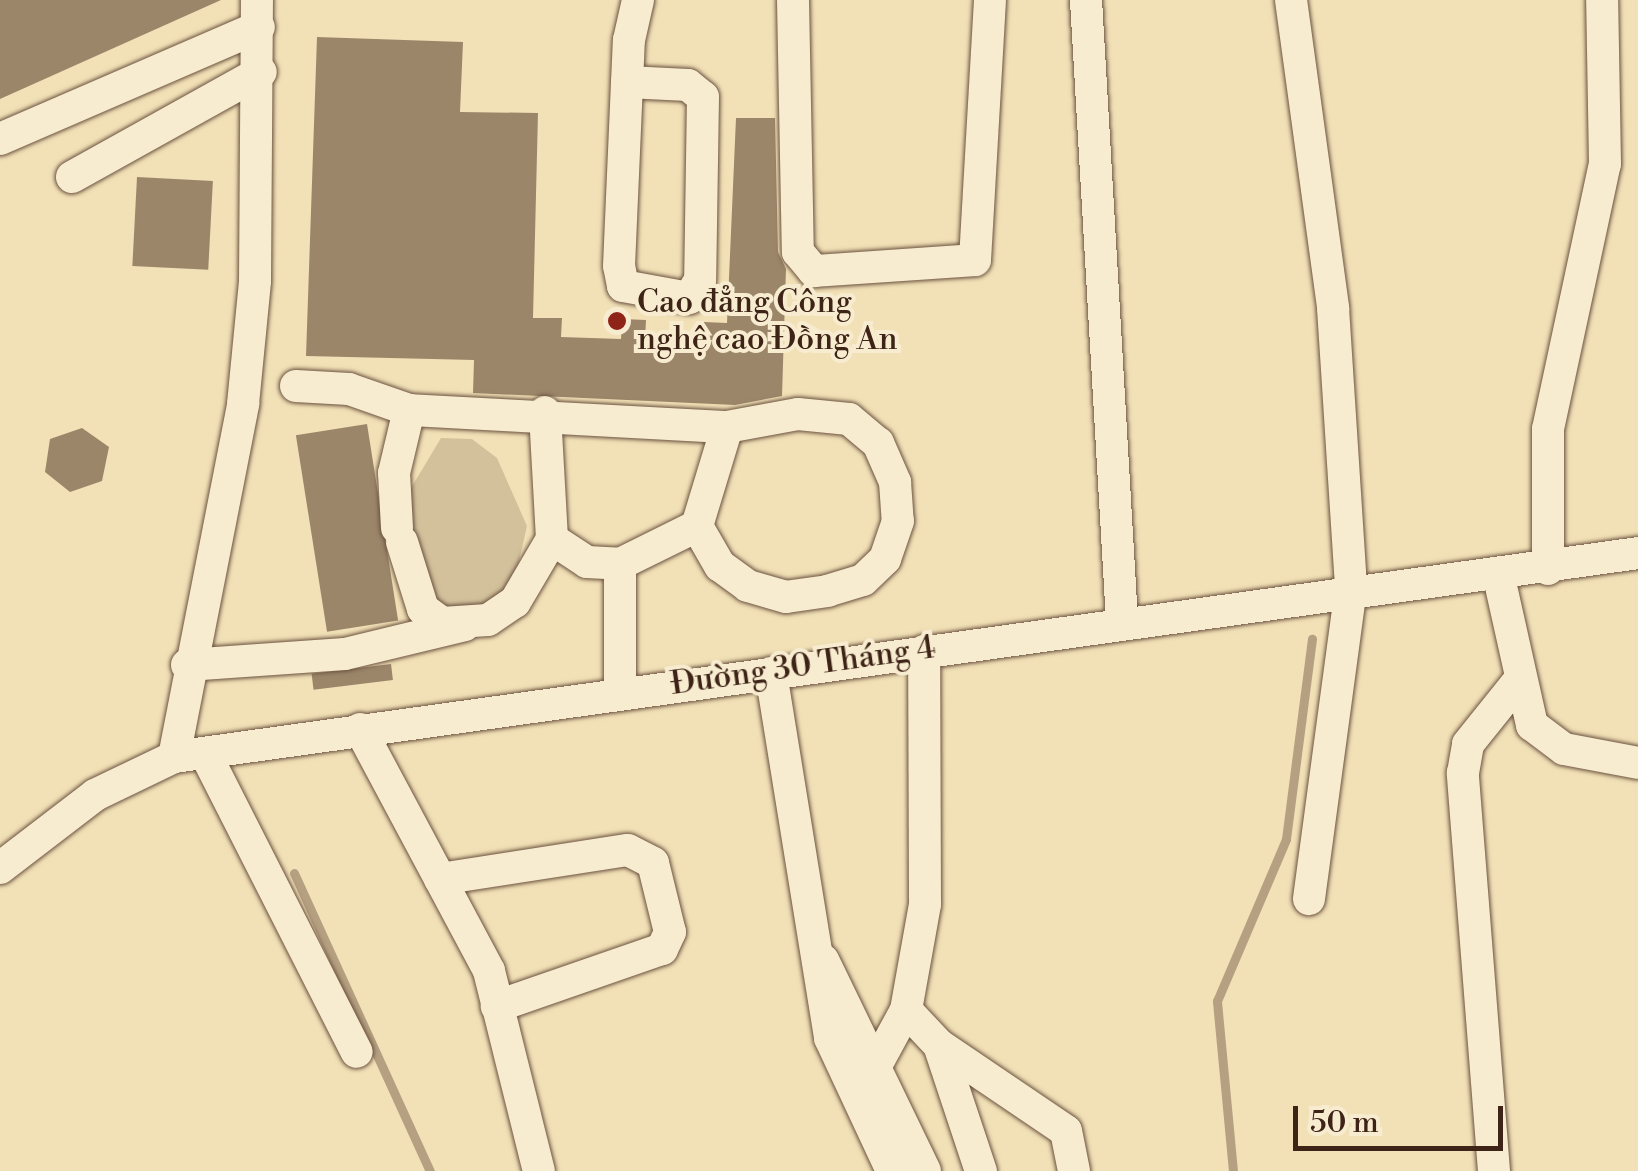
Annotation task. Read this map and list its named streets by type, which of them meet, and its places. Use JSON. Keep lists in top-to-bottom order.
{
  "streets": {
    "street": ["Đường 30 Tháng 4"]
  },
  "places": ["Cao đẳng Công nghệ cao Đồng An"],
  "scale_bar": "50 m"
}
